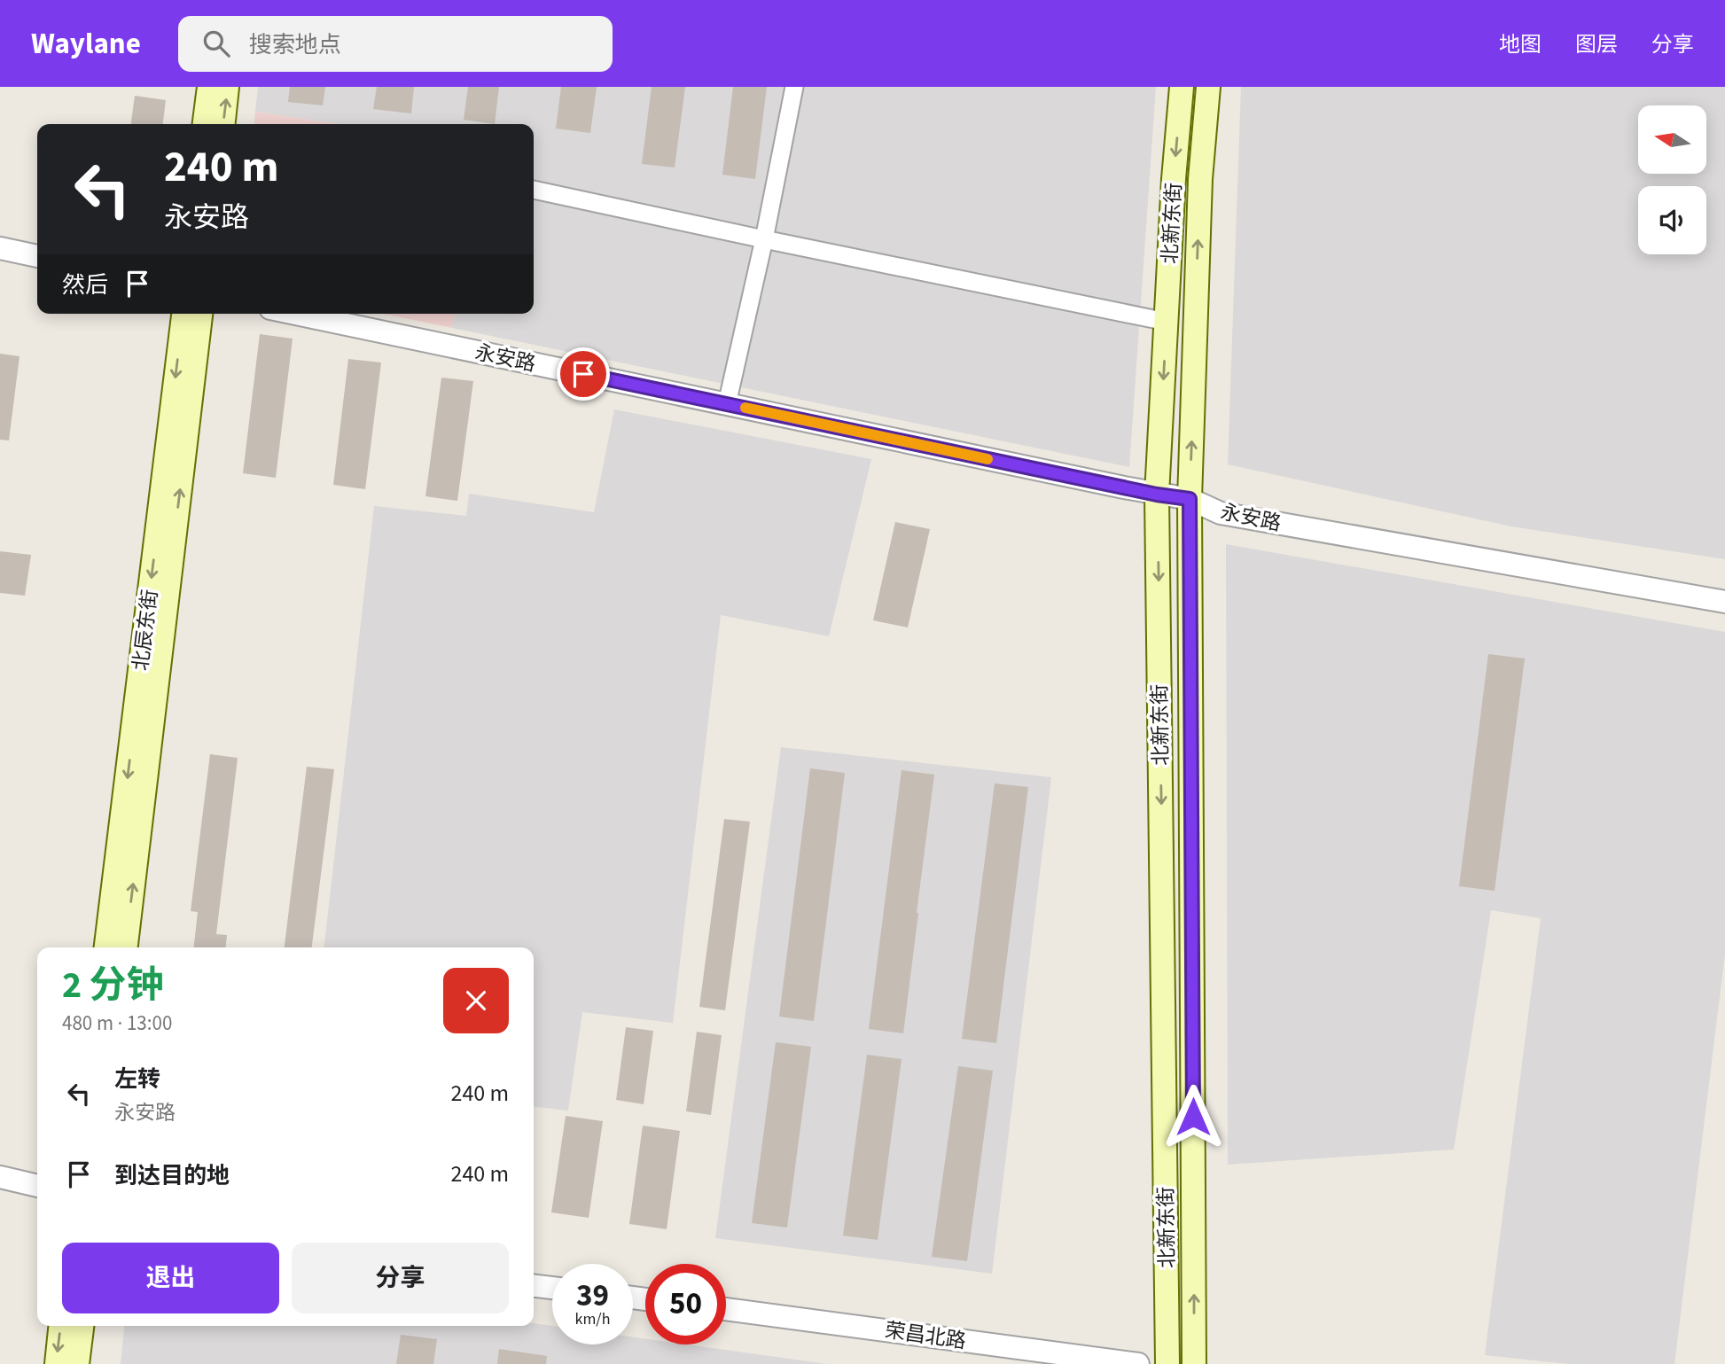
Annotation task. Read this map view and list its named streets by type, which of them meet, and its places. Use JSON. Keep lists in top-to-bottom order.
{
  "streets": {
    "main road": ["北新东街", "北辰东街"],
    "street": ["永安路", "荣昌北路"]
  },
  "crossings": [
    ["北新东街", "永安路"]
  ],
  "north": "left",
  "page": {
    "header": "Waylane",
    "search": "搜索地点",
    "nav": ["地图", "图层", "分享"],
    "turn": ["240 m", "永安路"],
    "then": "然后",
    "heading": ["2 分钟", "480 m · 13:00"],
    "list": [
      {
        "name": "左转",
        "note": "永安路",
        "value": "240 m"
      },
      {
        "name": "到达目的地",
        "value": "240 m"
      }
    ],
    "buttons": ["退出", "分享"],
    "speed": "39 km/h",
    "limit": "50"
  }
}
